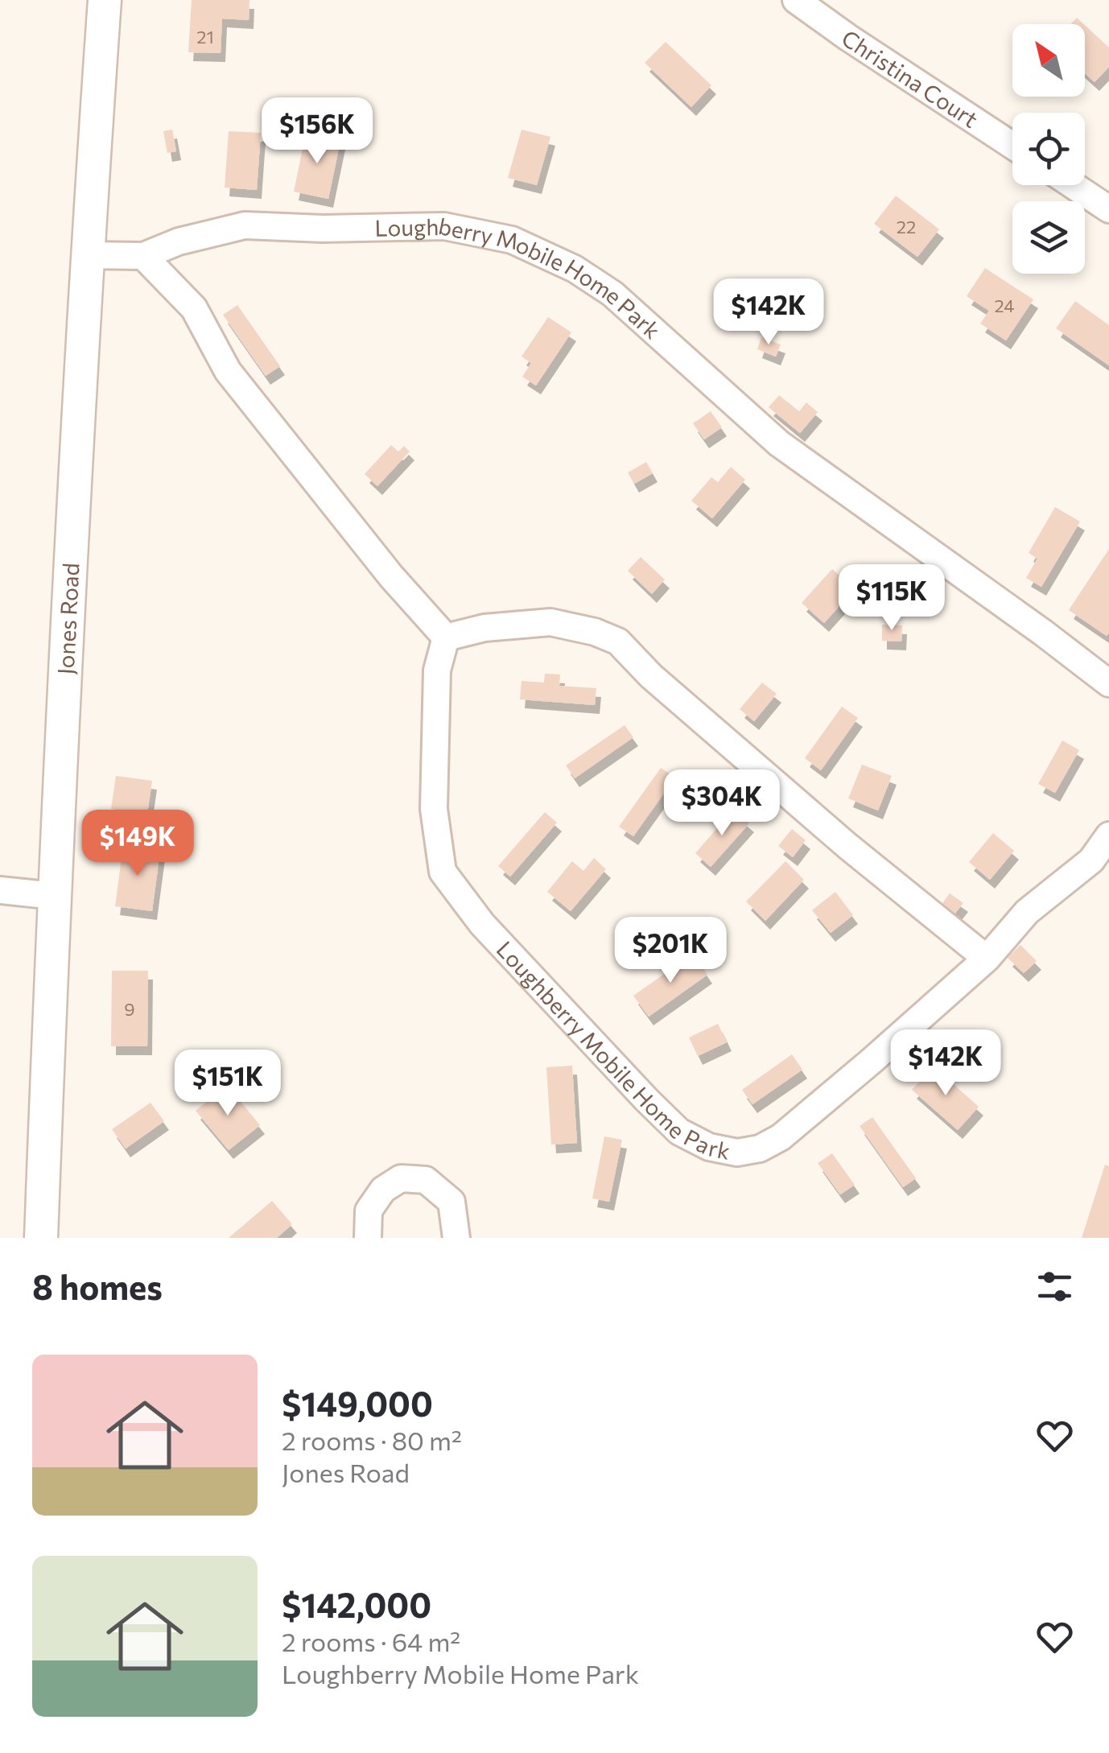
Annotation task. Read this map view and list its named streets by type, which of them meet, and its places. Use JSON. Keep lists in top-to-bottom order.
{
  "streets": {
    "street": ["Christina Court", "Loughberry Mobile Home Park", "Jones Road"]
  },
  "crossings": [
    ["Loughberry Mobile Home Park", "Jones Road"]
  ],
  "house_numbers": [
    "21",
    "22",
    "24",
    "9"
  ],
  "north": "top left",
  "page": {
    "price": [
      "$156K",
      "$142K",
      "$115K",
      "$304K",
      "$149K",
      "$201K",
      "$142K",
      "$151K"
    ],
    "heading": "8 homes",
    "list": [
      {
        "name": "$149,000",
        "note": "2 rooms · 80 m² · Jones Road"
      },
      {
        "name": "$142,000",
        "note": "2 rooms · 64 m² · Loughberry Mobile Home Park"
      }
    ]
  }
}
